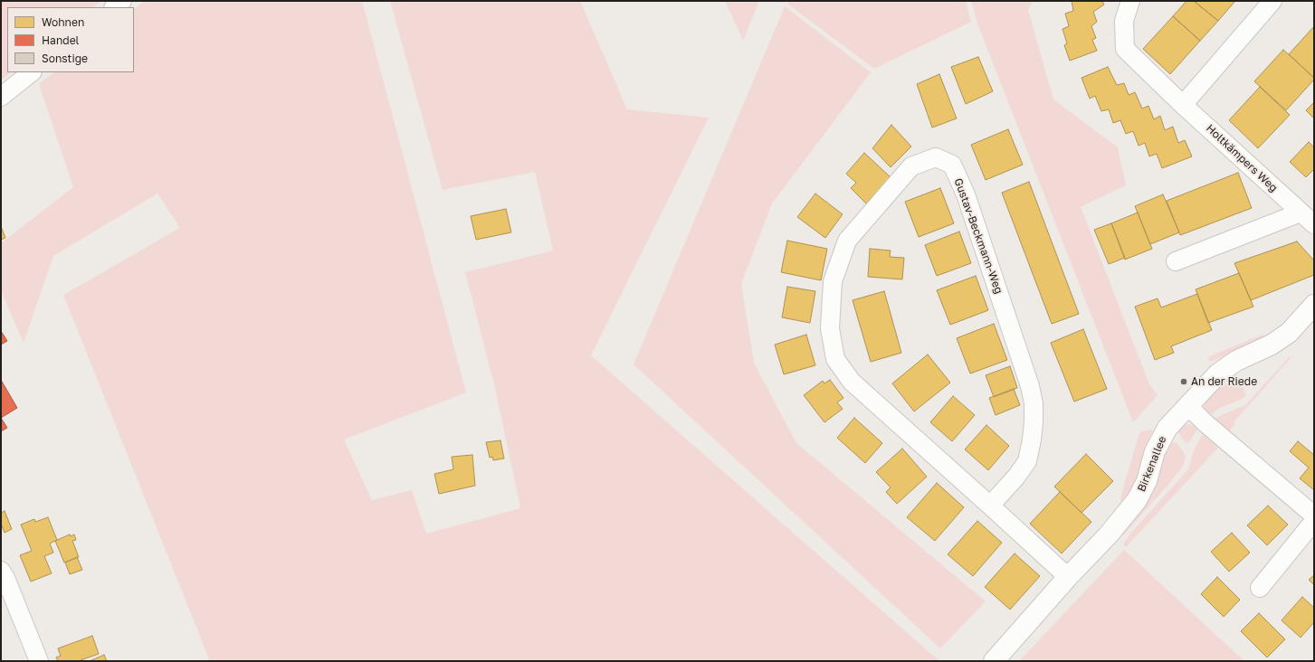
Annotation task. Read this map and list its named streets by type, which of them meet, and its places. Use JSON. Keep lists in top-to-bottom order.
{
  "streets": {
    "street": ["Holtkämpers Weg", "Gustav-Beckmann-Weg", "Birkenallee"]
  },
  "crossings": [
    ["Gustav-Beckmann-Weg", "Birkenallee"]
  ],
  "places": ["An der Riede"],
  "legend": ["Wohnen", "Handel", "Sonstige"]
}
